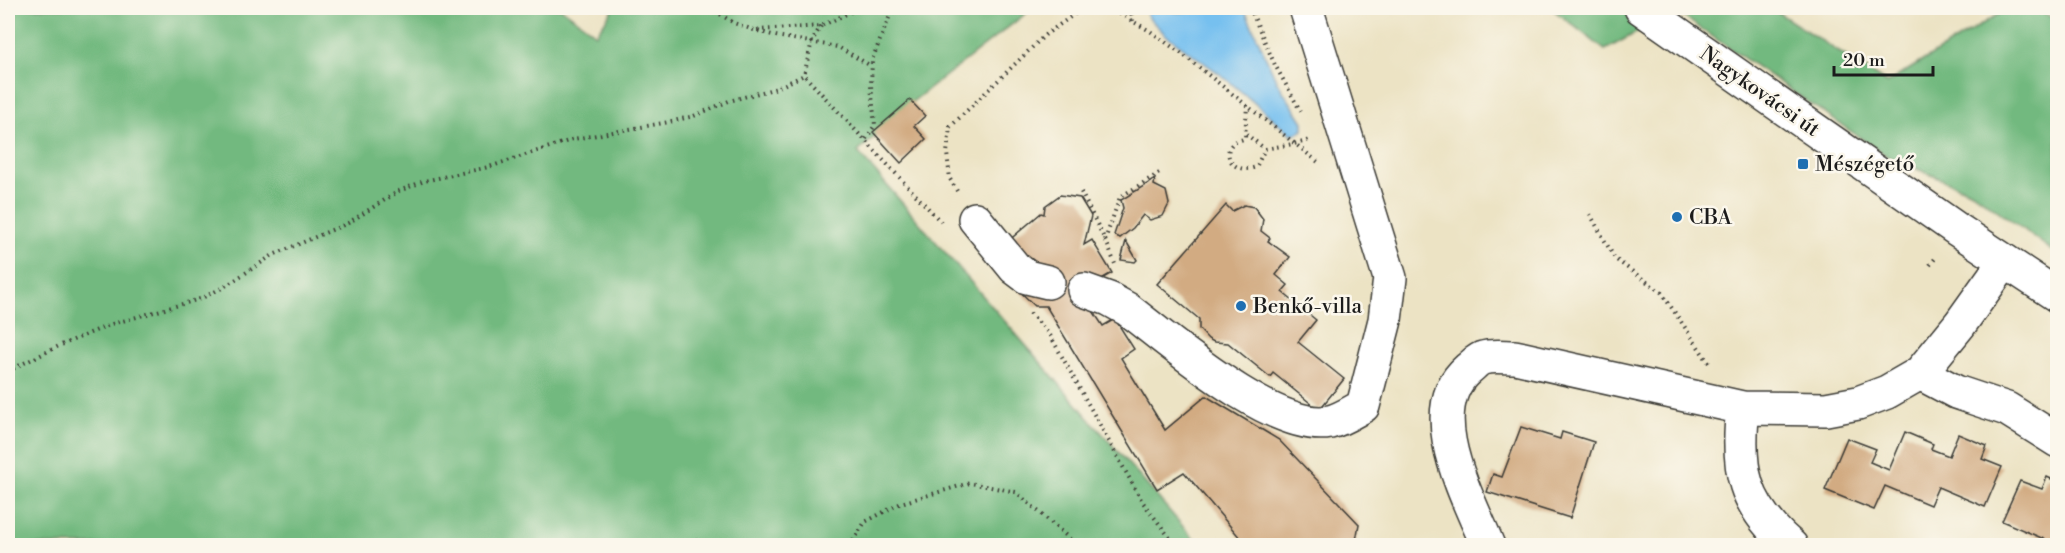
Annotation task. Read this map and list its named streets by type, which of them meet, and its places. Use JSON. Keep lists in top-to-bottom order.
{
  "streets": {
    "street": ["Nagykovácsi út"]
  },
  "places": {
    "transit": ["Mészégető"],
    "other": ["CBA", "Benkő-villa"]
  },
  "scale_bar": "20 m"
}
